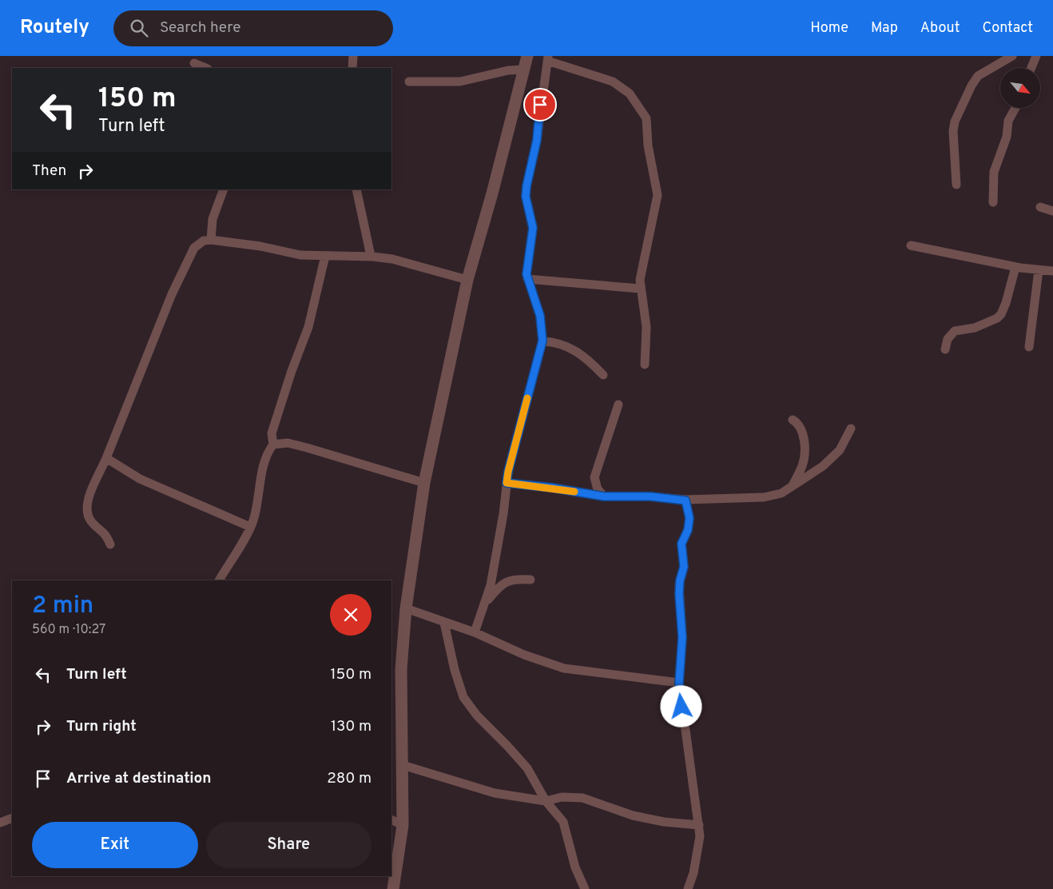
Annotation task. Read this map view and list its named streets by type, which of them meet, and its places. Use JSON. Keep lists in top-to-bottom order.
{
  "north": "bottom right",
  "page": {
    "header": "Routely",
    "search": "Search here",
    "nav": [
      "Home",
      "Map",
      "About",
      "Contact"
    ],
    "turn": ["150 m", "Turn left"],
    "then": "Then",
    "heading": ["2 min", "560 m · 10:27"],
    "list": [
      {
        "name": "Turn left",
        "value": "150 m"
      },
      {
        "name": "Turn right",
        "value": "130 m"
      },
      {
        "name": "Arrive at destination",
        "value": "280 m"
      }
    ],
    "buttons": ["Exit", "Share"]
  }
}
